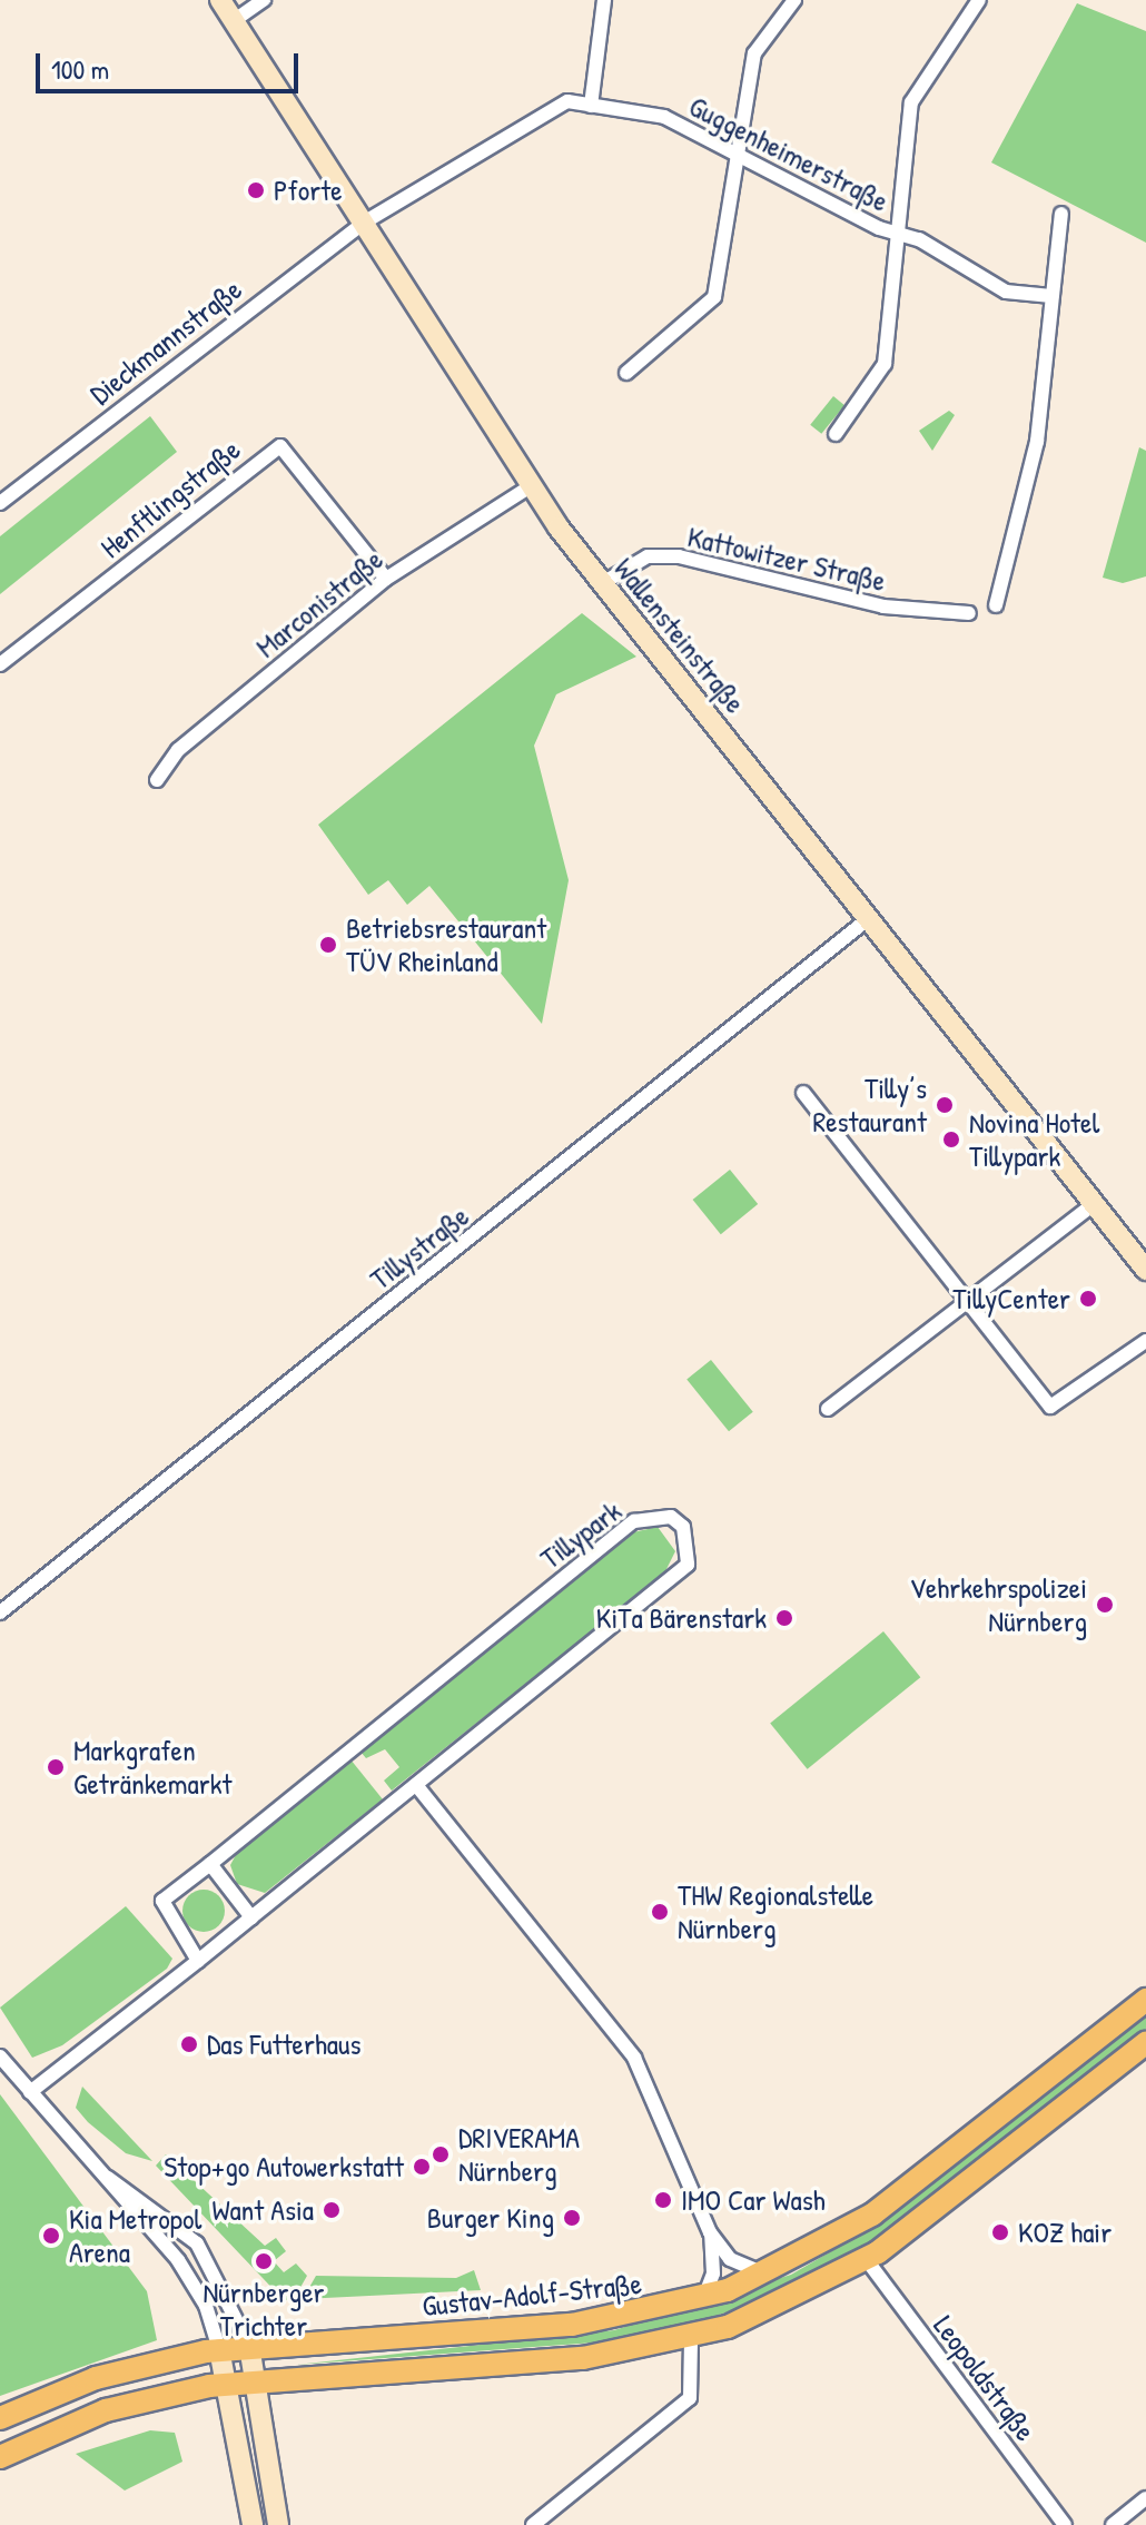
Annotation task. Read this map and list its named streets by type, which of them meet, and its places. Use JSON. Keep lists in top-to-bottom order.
{
  "streets": {
    "main road": ["Gustav-Adolf-Straße"],
    "street": [
      "Guggenheimerstraße",
      "Dieckmannstraße",
      "Henftlingstraße",
      "Kattowitzer Straße",
      "Marconistraße",
      "Wallensteinstraße",
      "Tillystraße",
      "Tillypark",
      "Leopoldstraße"
    ]
  },
  "crossings": [
    ["Guggenheimerstraße", "Dieckmannstraße"],
    ["Guggenheimerstraße", "Wallensteinstraße"],
    ["Dieckmannstraße", "Wallensteinstraße"],
    ["Henftlingstraße", "Marconistraße"],
    ["Kattowitzer Straße", "Wallensteinstraße"],
    ["Marconistraße", "Wallensteinstraße"],
    ["Wallensteinstraße", "Tillystraße"]
  ],
  "places": [
    "Pforte",
    "Betriebsrestaurant TÜV Rheinland",
    "Tilly’s Restaurant",
    "Novina Hotel Tillypark",
    "TillyCenter",
    "Vehrkehrspolizei Nürnberg",
    "KiTa Bärenstark",
    "Markgrafen Getränkemarkt",
    "THW Regionalstelle Nürnberg",
    "Das Futterhaus",
    "DRIVERAMA Nürnberg",
    "Stop+go Autowerkstatt",
    "IMO Car Wash",
    "Want Asia",
    "Burger King",
    "KOZ hair",
    "Kia Metropol Arena",
    "Nürnberger Trichter"
  ],
  "scale_bar": "100 m"
}
